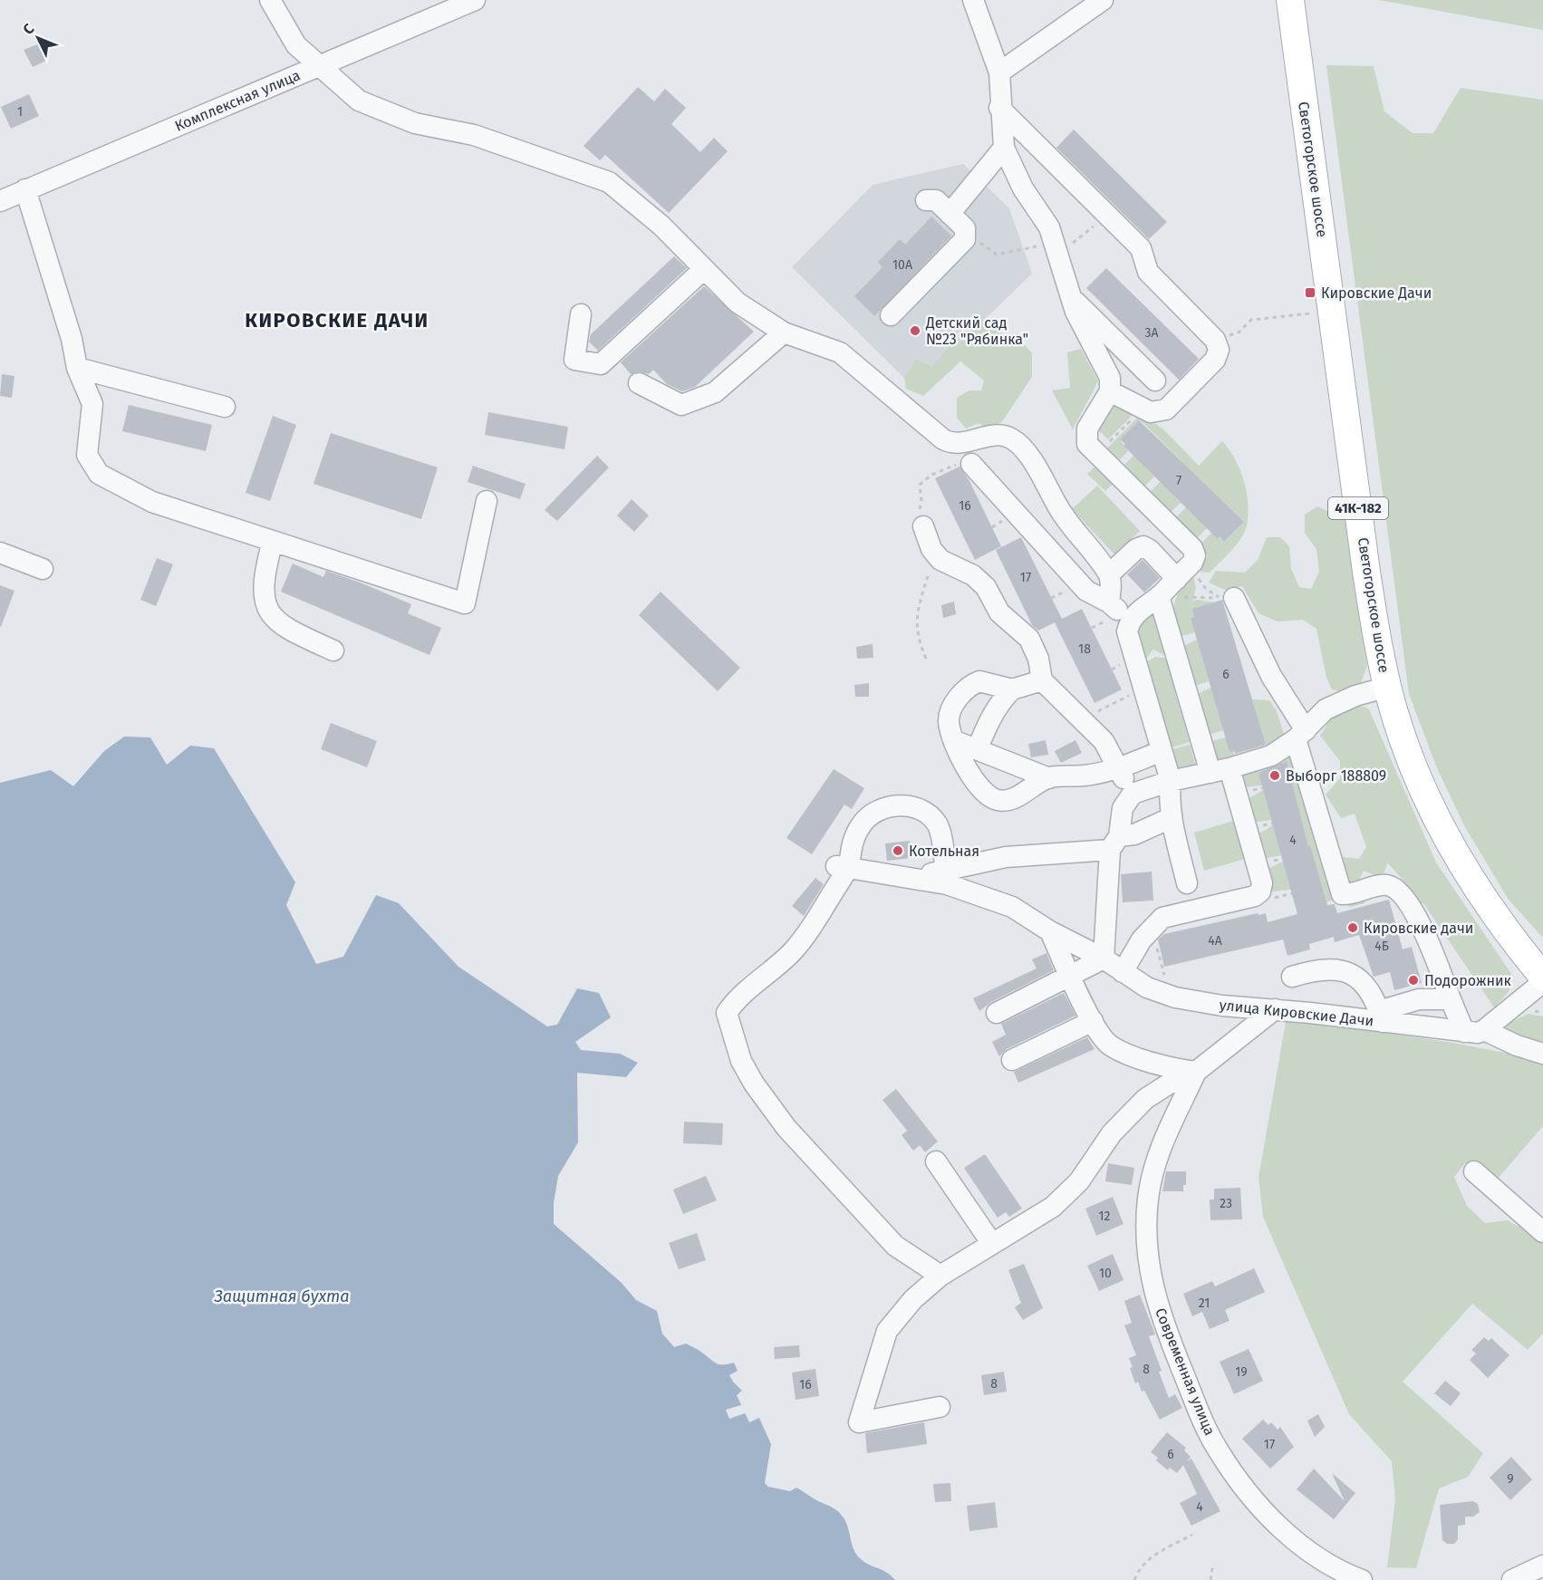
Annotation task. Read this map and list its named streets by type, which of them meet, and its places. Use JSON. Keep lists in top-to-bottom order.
{
  "streets": {
    "main road": ["Светогорское шоссе", "41К-182"],
    "street": ["Комплексная улица", "улица Кировские Дачи", "Современная улица"]
  },
  "districts": ["КИРОВСКИЕ ДАЧИ"],
  "water": ["Защитная бухта"],
  "places": {
    "transit": ["Кировские Дачи"],
    "other": [
      "Детский сад №23 \"Рябинка\"",
      "Выборг 188809",
      "Котельная",
      "Кировские дачи",
      "Подорожник"
    ]
  },
  "house_numbers": [
    "1",
    "10А",
    "3А",
    "7",
    "16",
    "17",
    "18",
    "6",
    "4",
    "4А",
    "4Б",
    "23",
    "12",
    "10",
    "21",
    "8",
    "19",
    "8",
    "16",
    "17",
    "6",
    "9",
    "4"
  ],
  "north": "top left"
}
